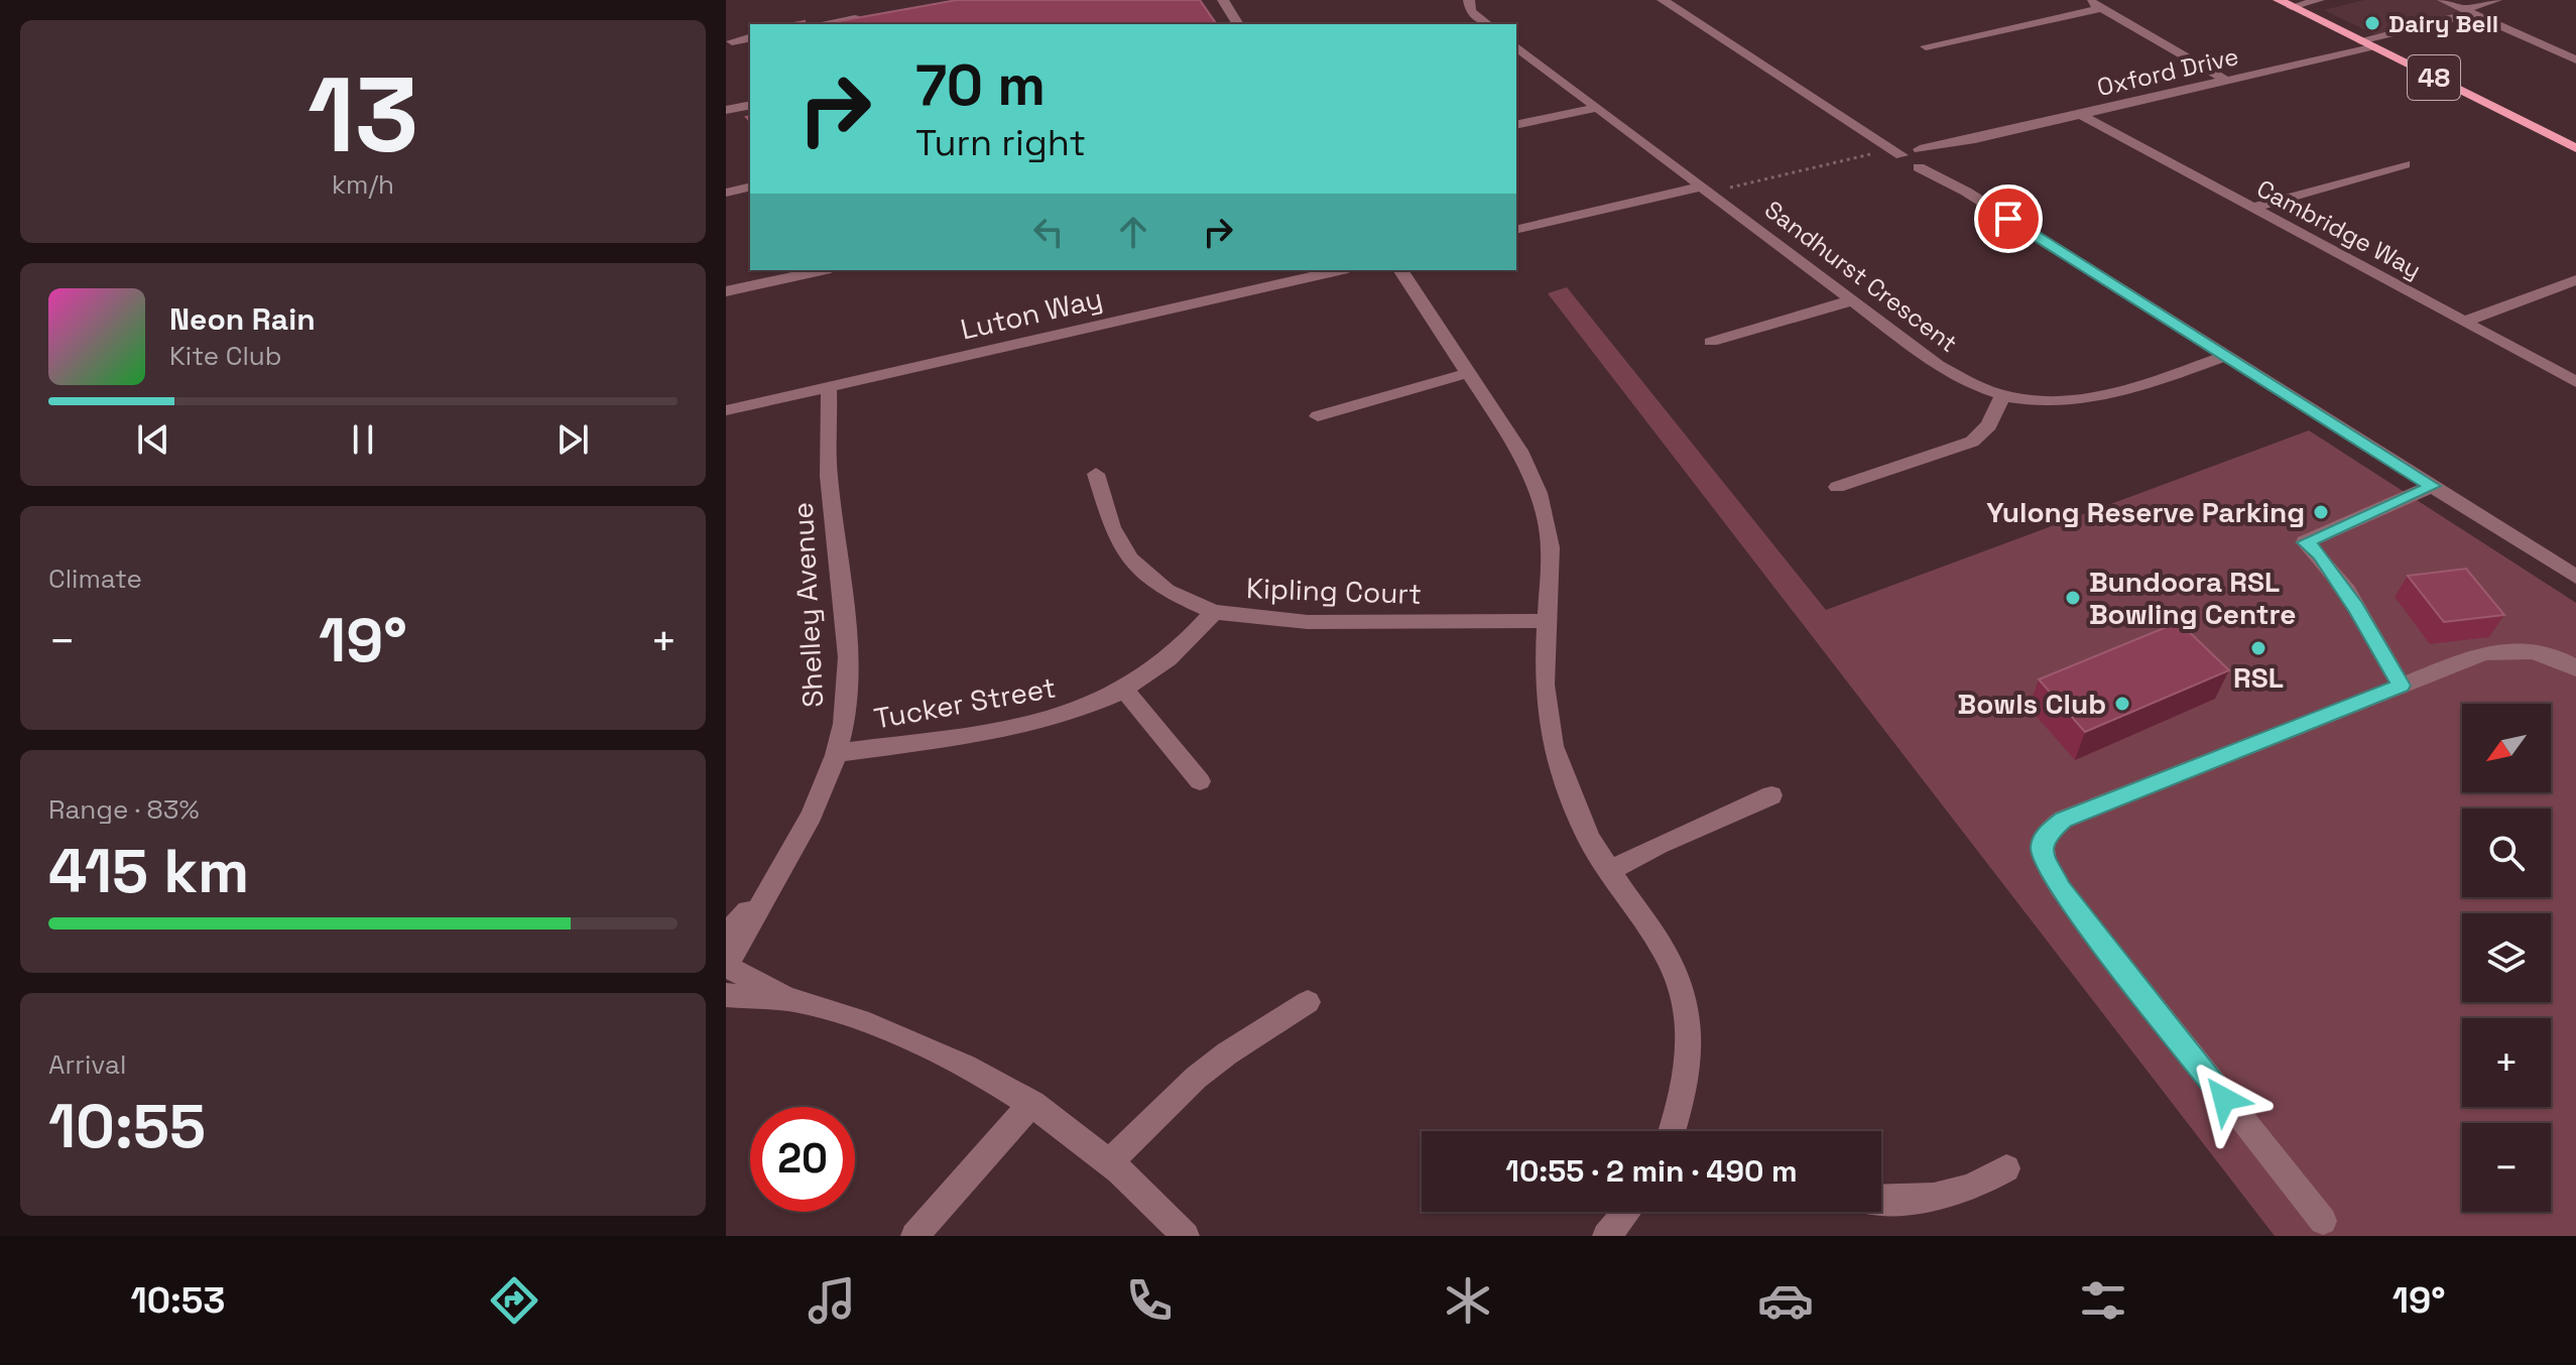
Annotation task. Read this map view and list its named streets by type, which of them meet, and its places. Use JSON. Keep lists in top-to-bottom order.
{
  "streets": {
    "main road": ["48"],
    "street": [
      "Oxford Drive",
      "Cambridge Way",
      "Sandhurst Crescent",
      "Luton Way",
      "Kipling Court",
      "Shelley Avenue",
      "Tucker Street"
    ]
  },
  "crossings": [
    ["Oxford Drive", "48"],
    ["Oxford Drive", "Cambridge Way"],
    ["Luton Way", "Shelley Avenue"],
    ["Kipling Court", "Tucker Street"],
    ["Shelley Avenue", "Tucker Street"]
  ],
  "places": [
    "Dairy Bell",
    "Yulong Reserve Parking",
    "Bundoora RSL Bowling Centre",
    "RSL",
    "Bowls Club"
  ],
  "north": "bottom left",
  "page": {
    "tile": [
      ["13", "km/h"],
      "Climate",
      ["Range · 83%", "415 km"],
      ["Arrival", "10:55"]
    ],
    "turn": ["70 m", "Turn right"],
    "song": ["Neon Rain", "Kite Club"],
    "heat": ["−", "19°", "+"],
    "map_buttons": ["+", "−"],
    "limit": "20",
    "trip": "10:55 · 2 min · 490 m",
    "tabs": ["10:53", "19°"]
  }
}
